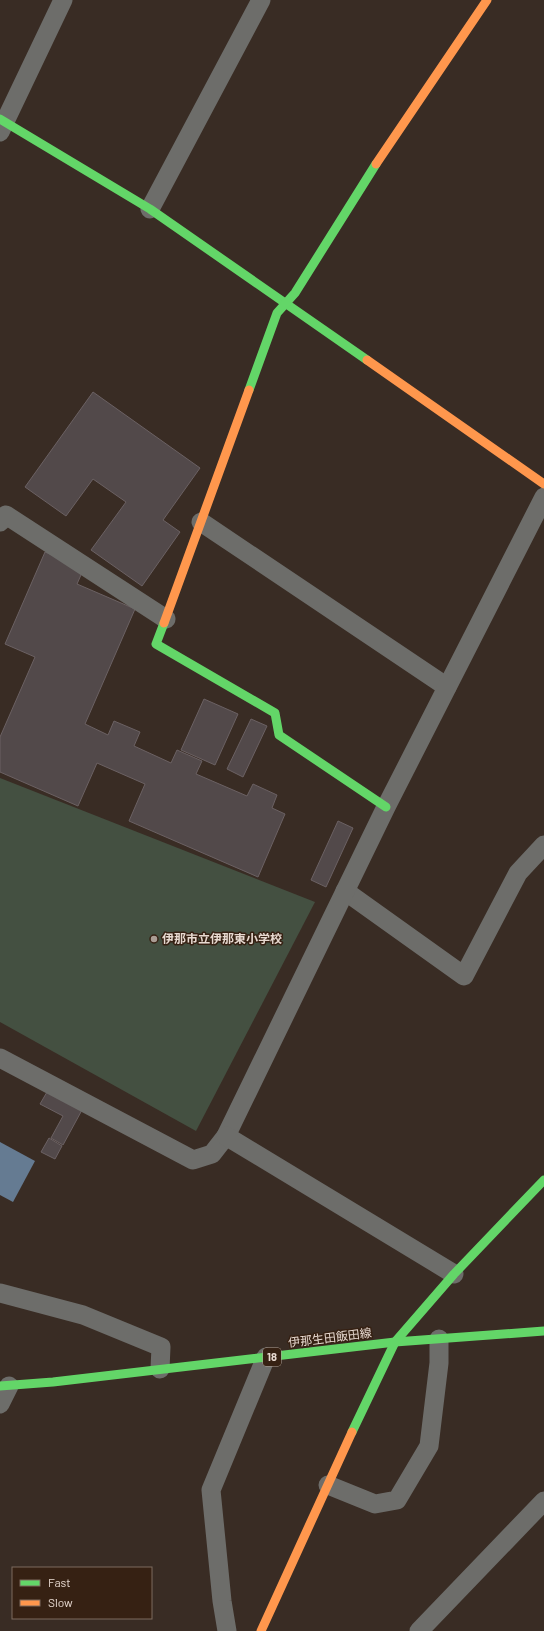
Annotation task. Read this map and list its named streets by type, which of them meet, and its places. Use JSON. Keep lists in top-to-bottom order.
{
  "streets": {
    "street": ["伊那生田飯田線", "18"]
  },
  "places": ["伊那市立伊那東小学校"],
  "legend": ["Fast", "Slow"]
}
